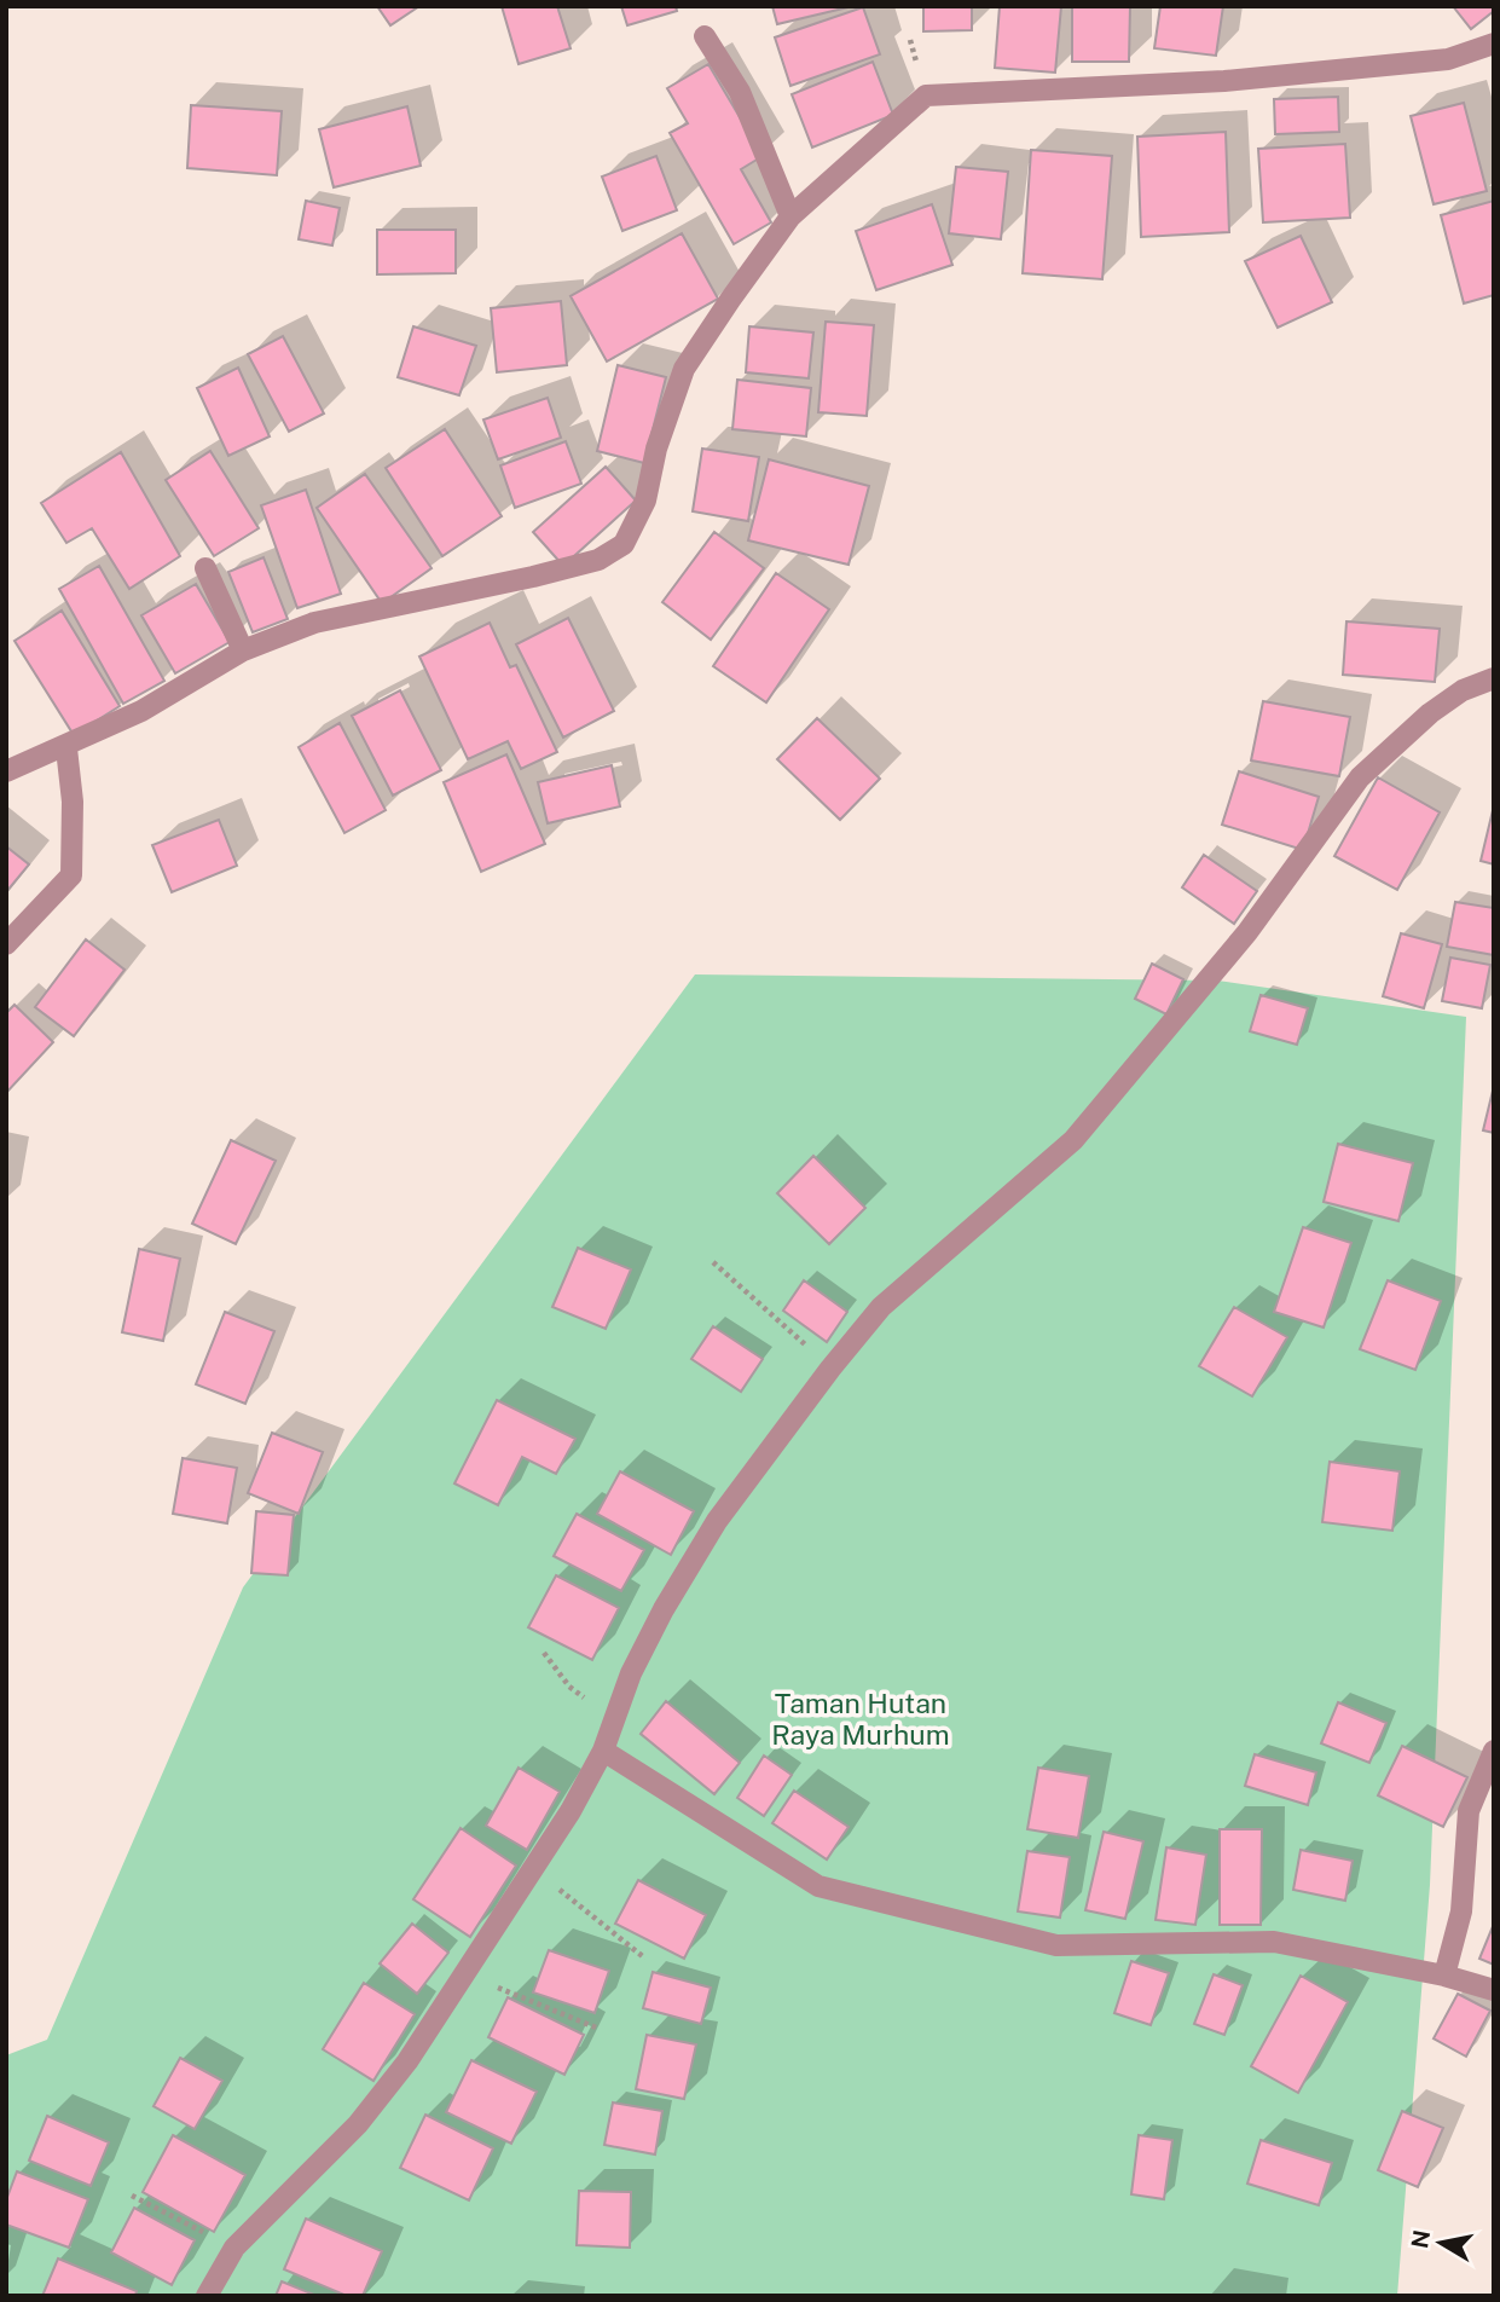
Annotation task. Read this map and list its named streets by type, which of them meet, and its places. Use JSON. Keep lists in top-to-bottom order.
{
  "parks": ["Taman Hutan Raya Murhum"],
  "north": "left"
}
